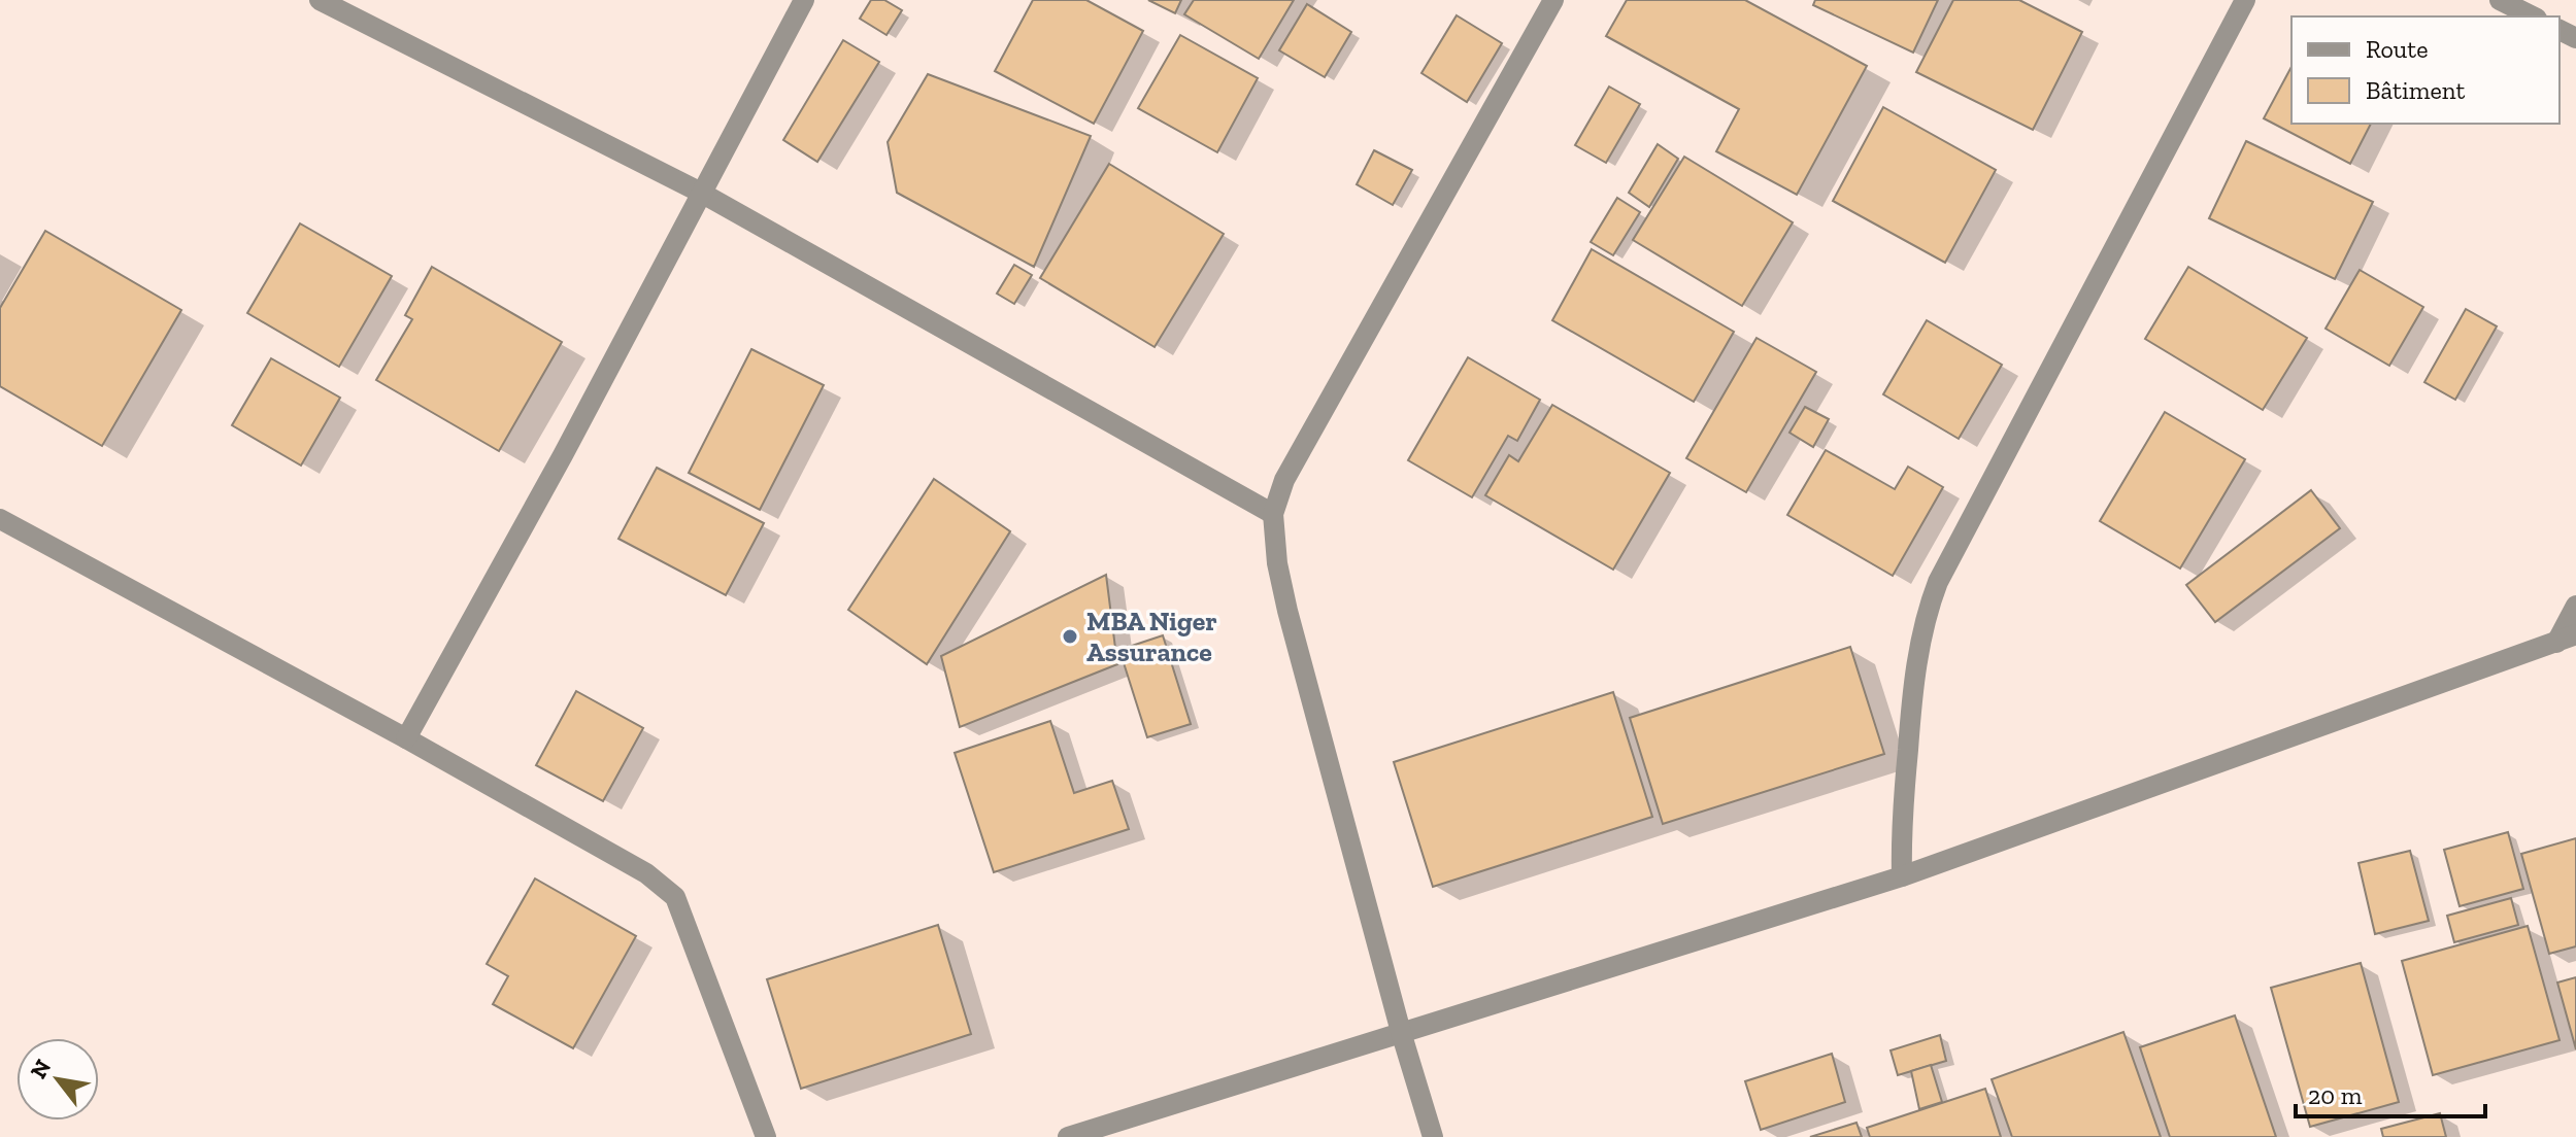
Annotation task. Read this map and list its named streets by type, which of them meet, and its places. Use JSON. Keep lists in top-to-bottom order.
{
  "places": ["MBA Niger Assurance"],
  "legend": ["Route", "Bâtiment"],
  "scale_bar": "20 m",
  "north": "top left"
}
